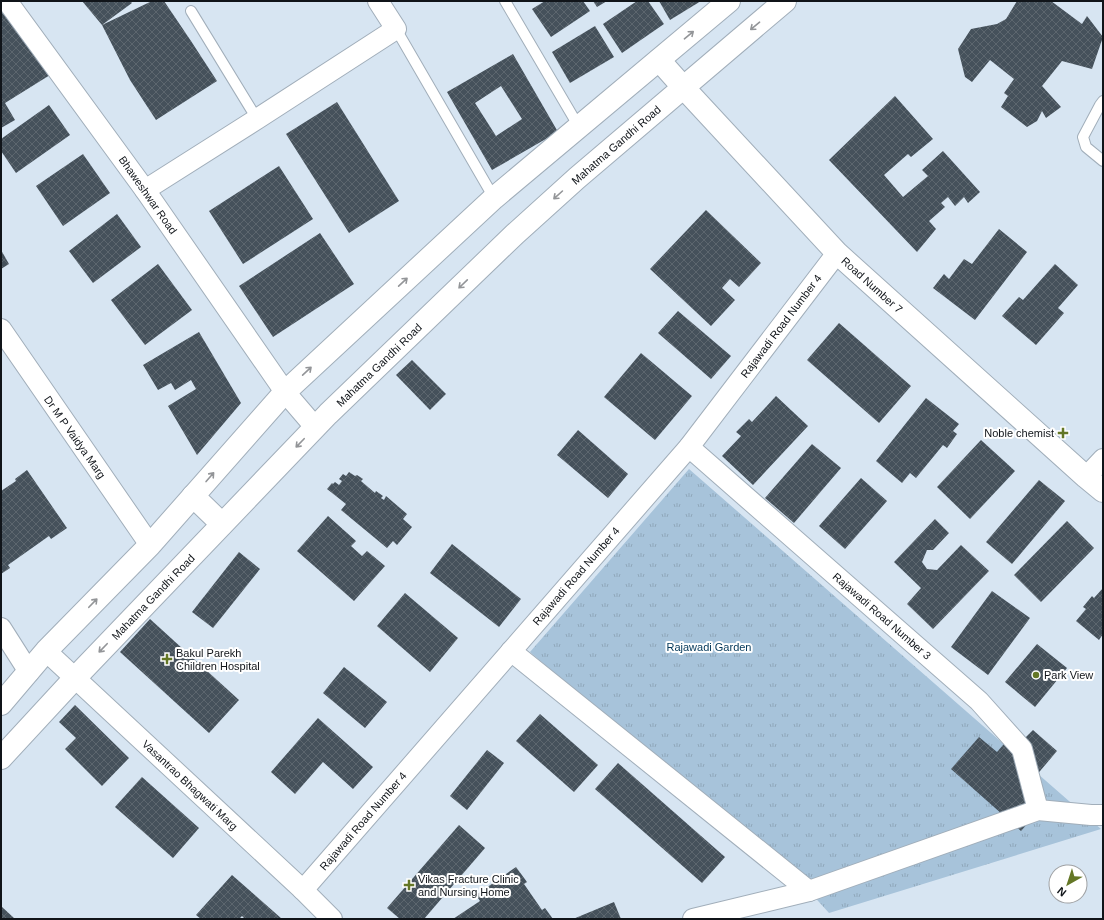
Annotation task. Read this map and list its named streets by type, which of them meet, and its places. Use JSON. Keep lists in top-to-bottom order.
{
  "streets": {
    "street": [
      "Mahatma Gandhi Road",
      "Bhaweshwar Road",
      "Road Number 7",
      "Rajawadi Road Number 4",
      "Dr M P Vaidya Marg",
      "Rajawadi Road Number 3",
      "Vasantrao Bhagwati Marg"
    ]
  },
  "crossings": [
    ["Mahatma Gandhi Road", "Bhaweshwar Road"],
    ["Mahatma Gandhi Road", "Road Number 7"],
    ["Mahatma Gandhi Road", "Vasantrao Bhagwati Marg"],
    ["Road Number 7", "Rajawadi Road Number 4"],
    ["Rajawadi Road Number 4", "Rajawadi Road Number 3"],
    ["Rajawadi Road Number 4", "Vasantrao Bhagwati Marg"]
  ],
  "parks": ["Rajawadi Garden"],
  "places": {
    "health": ["Noble chemist", "Bakul Parekh Children Hospital", "Vikas Fracture Clinic and Nursing Home"],
    "other": ["Park View"]
  },
  "north": "bottom left"
}
